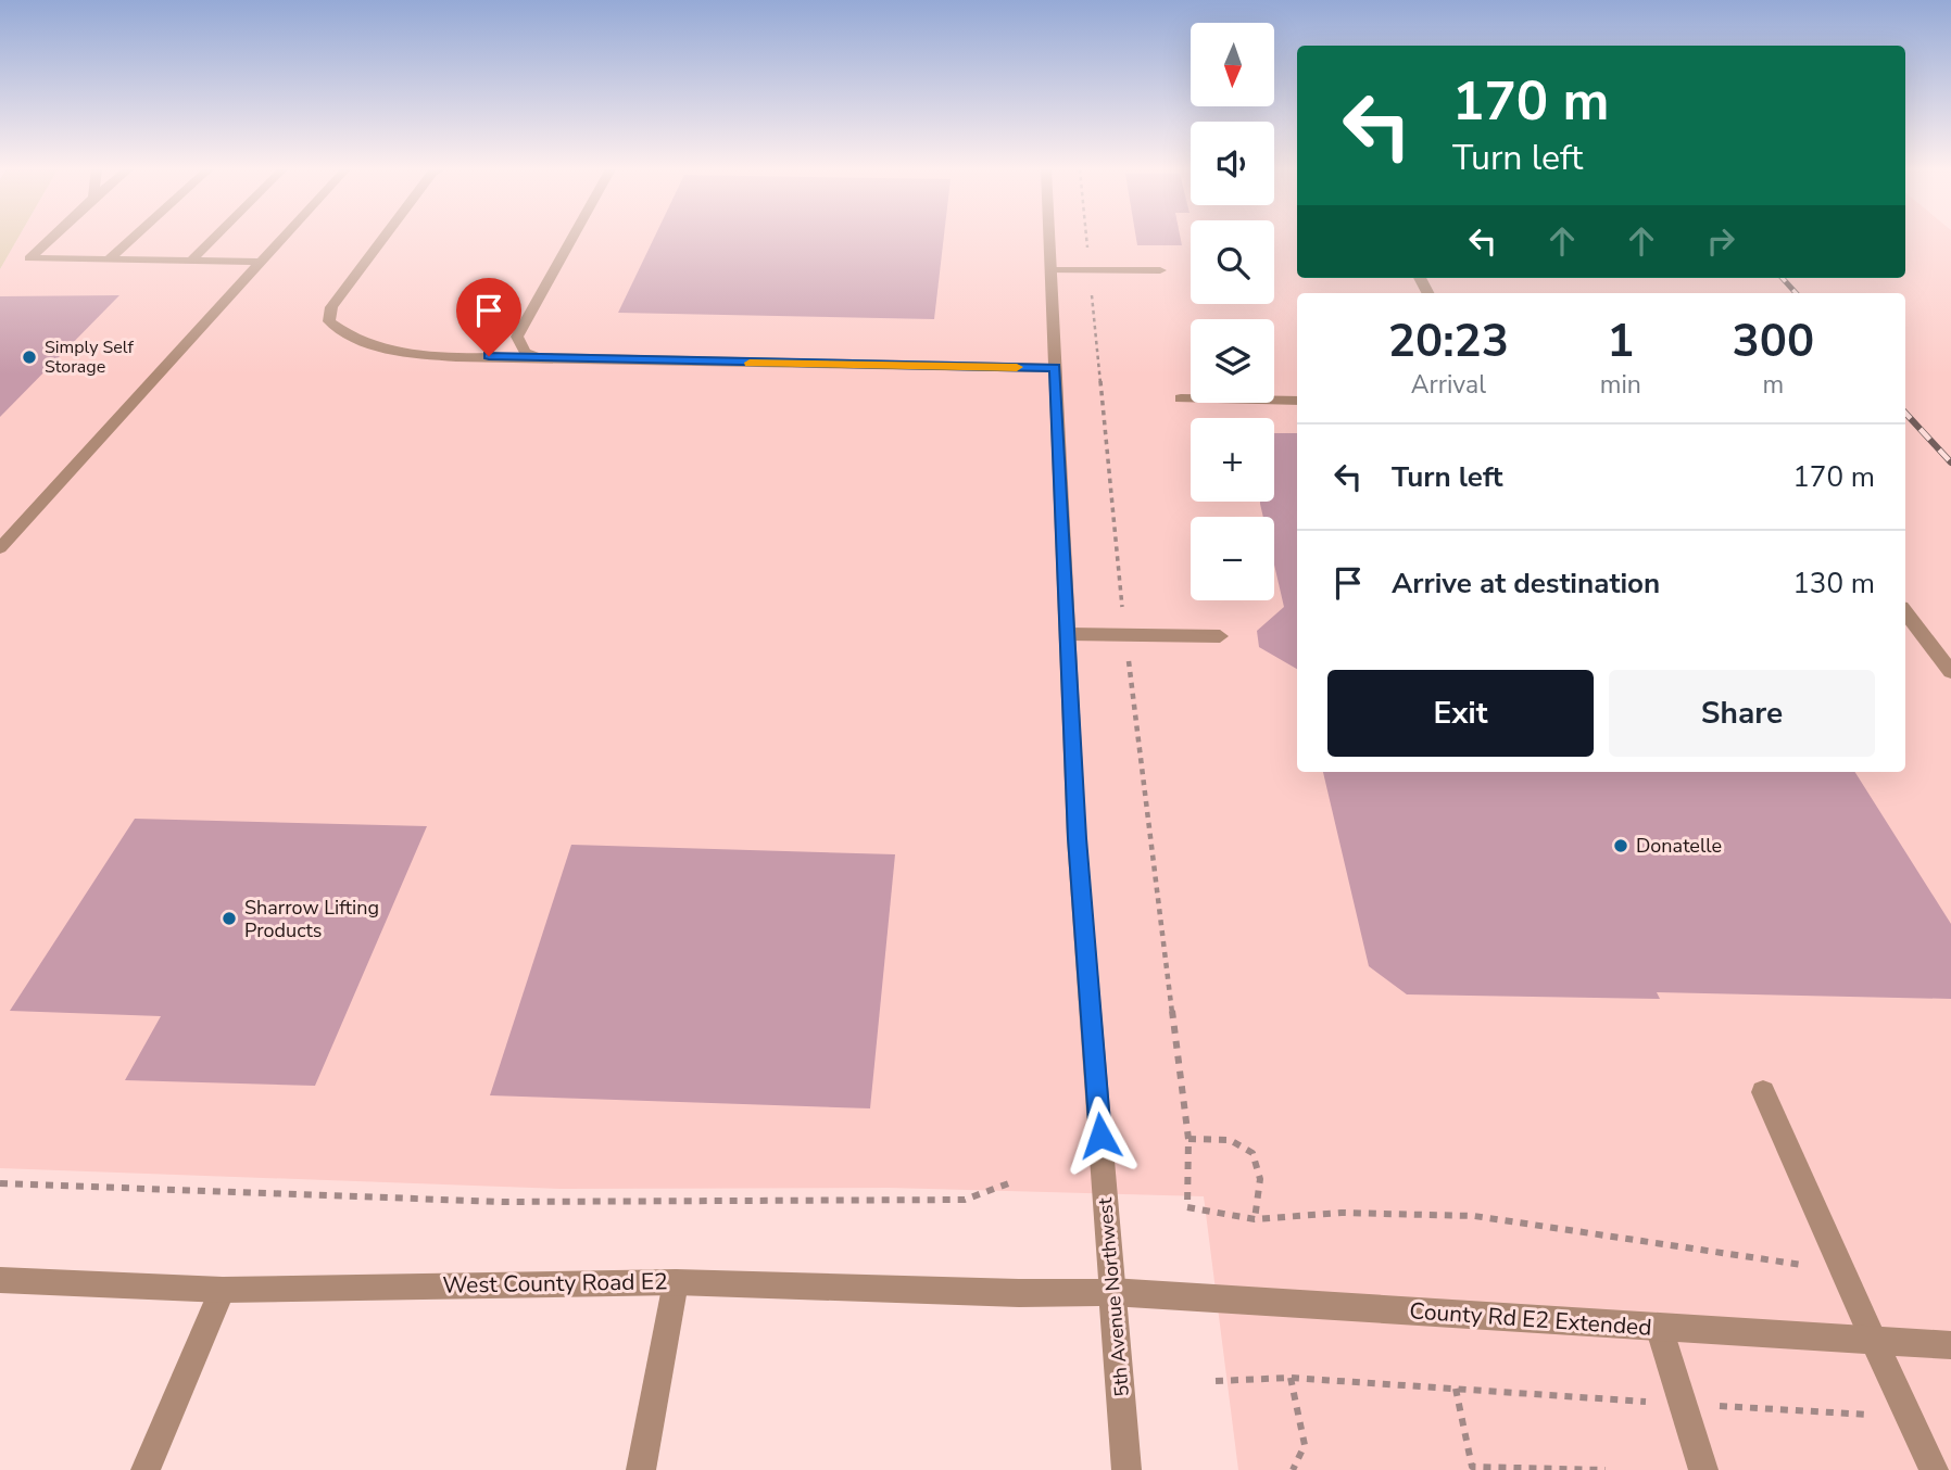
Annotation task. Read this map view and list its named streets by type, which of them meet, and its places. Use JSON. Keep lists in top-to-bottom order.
{
  "streets": {
    "street": ["West County Road E2", "5th Avenue Northwest", "County Rd E2 Extended"]
  },
  "crossings": [
    ["West County Road E2", "5th Avenue Northwest"],
    ["West County Road E2", "County Rd E2 Extended"],
    ["5th Avenue Northwest", "County Rd E2 Extended"]
  ],
  "places": ["Simply Self Storage", "Donatelle", "Sharrow Lifting Products"],
  "north": "bottom",
  "page": {
    "map_buttons": ["+", "−"],
    "turn": ["170 m", "Turn left"],
    "eta": [
      "20:23",
      "Arrival",
      "1",
      "min",
      "300",
      "m"
    ],
    "list": [
      {
        "name": "Turn left",
        "value": "170 m"
      },
      {
        "name": "Arrive at destination",
        "value": "130 m"
      }
    ],
    "buttons": ["Exit", "Share"]
  }
}
